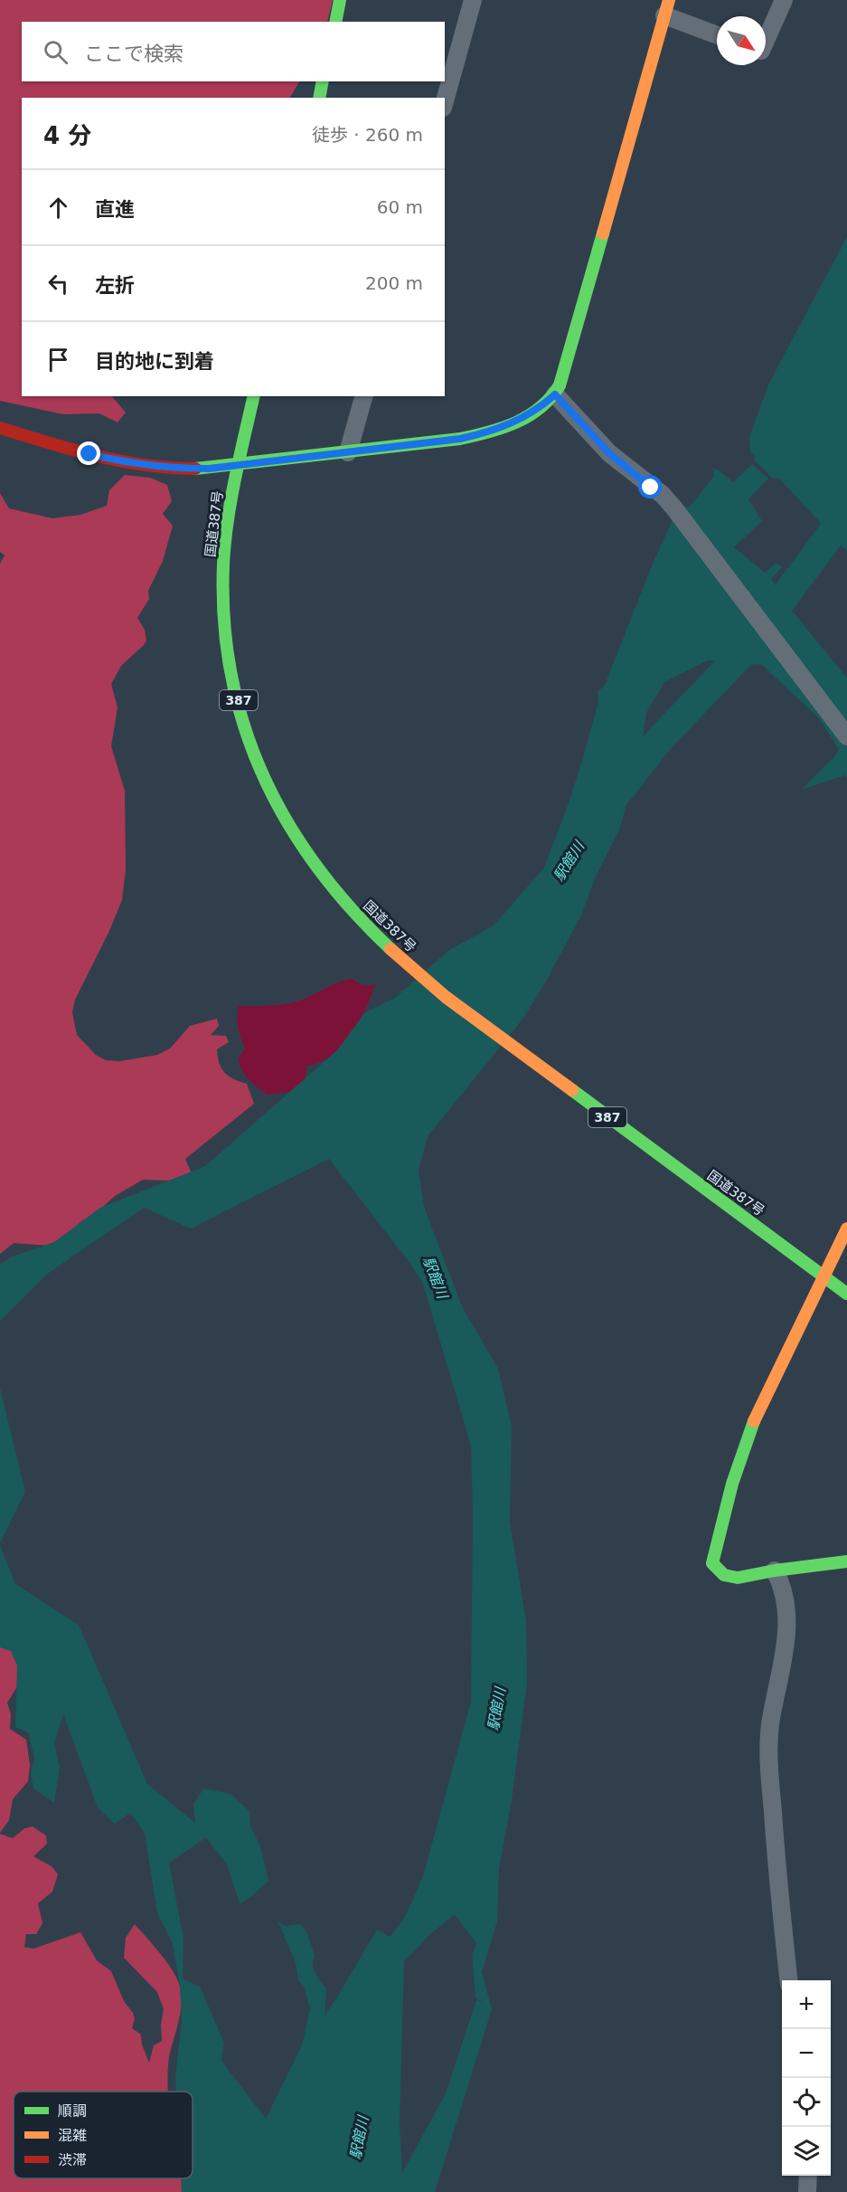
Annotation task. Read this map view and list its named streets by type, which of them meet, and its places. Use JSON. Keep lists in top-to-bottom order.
{
  "streets": {
    "main road": ["国道387号", "387"]
  },
  "water": ["駅館川"],
  "legend": ["順調", "混雑", "渋滞"],
  "north": "bottom right",
  "page": {
    "search": "ここで検索",
    "heading": ["4 分", "徒歩 · 260 m"],
    "list": [
      ["直進", "60 m"],
      ["左折", "200 m"],
      "目的地に到着"
    ],
    "map_buttons": ["+", "−"]
  }
}
